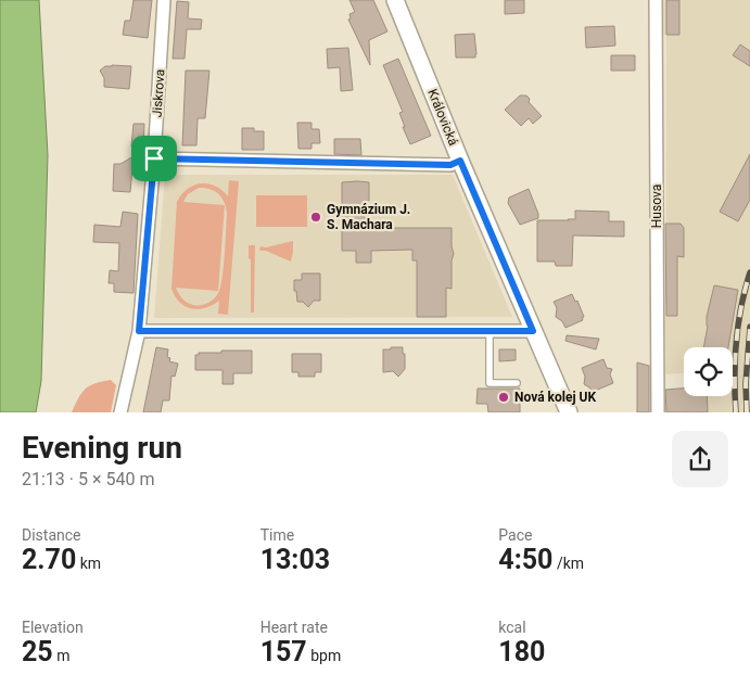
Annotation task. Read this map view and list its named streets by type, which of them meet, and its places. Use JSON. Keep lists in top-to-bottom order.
{
  "streets": {
    "main road": ["Královická"],
    "street": ["Jiskrova", "Husova"]
  },
  "places": ["Gymnázium J. S. Machara", "Nová kolej UK"],
  "page": {
    "heading": ["Evening run", "21:13 · 5 × 540 m"],
    "stats": [
      ["Distance", "2.70 km"],
      ["Time", "13:03"],
      ["Pace", "4:50 /km"],
      ["Elevation", "25 m"],
      ["Heart rate", "157 bpm"],
      ["kcal", "180"]
    ]
  }
}
